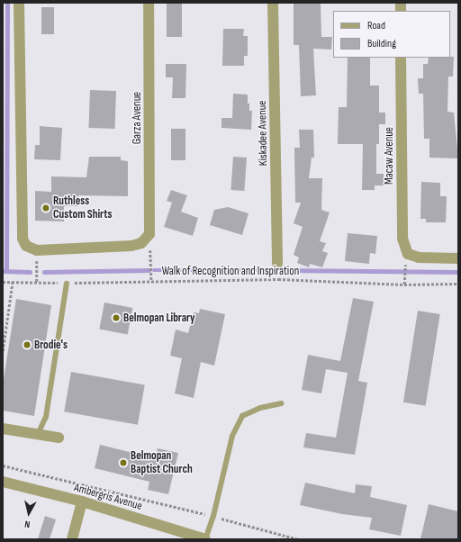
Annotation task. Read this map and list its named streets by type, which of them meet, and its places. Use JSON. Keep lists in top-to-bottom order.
{
  "streets": {
    "street": [
      "Garza Avenue",
      "Kiskadee Avenue",
      "Macaw Avenue",
      "Ambergris Avenue"
    ],
    "path": ["Walk of Recognition and Inspiration"]
  },
  "places": [
    "Ruthless Custom Shirts",
    "Belmopan Library",
    "Brodie's",
    "Belmopan Baptist Church"
  ],
  "legend": ["Road", "Building"],
  "north": "bottom"
}
